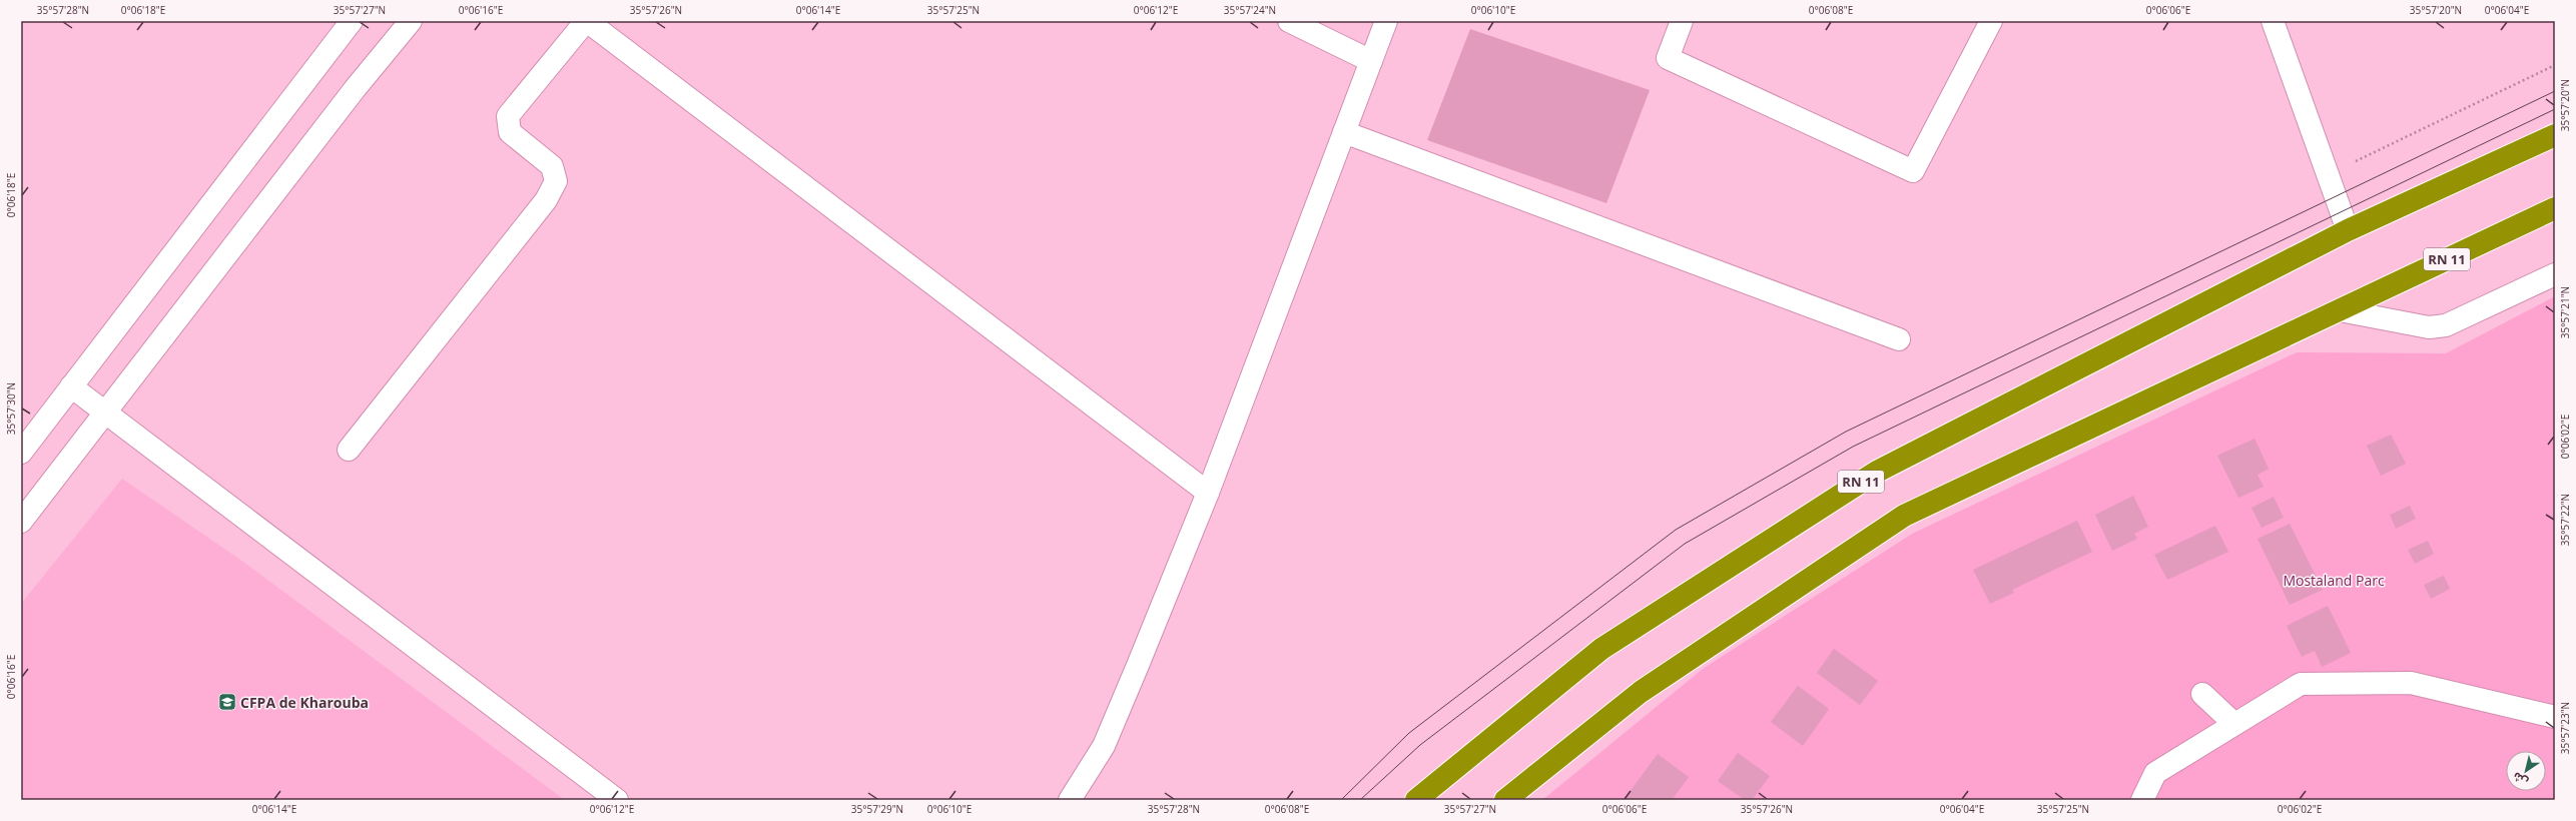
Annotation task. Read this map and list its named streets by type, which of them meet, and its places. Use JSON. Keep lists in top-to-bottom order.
{
  "streets": {
    "highway": ["RN 11"]
  },
  "parks": ["Mostaland Parc"],
  "places": {
    "school or university": ["CFPA de Kharouba"]
  },
  "north": "bottom left",
  "coordinates": [
    "35°57'28\"N",
    "0°06'18\"E",
    "35°57'27\"N",
    "0°06'16\"E",
    "35°57'26\"N",
    "0°06'14\"E",
    "35°57'25\"N",
    "0°06'12\"E",
    "35°57'24\"N",
    "0°06'10\"E",
    "0°06'08\"E",
    "0°06'06\"E",
    "35°57'20\"N",
    "0°06'04\"E",
    "35°57'21\"N",
    "35°57'30\"N",
    "0°06'02\"E",
    "35°57'22\"N",
    "35°57'23\"N",
    "35°57'29\"N"
  ]
}
